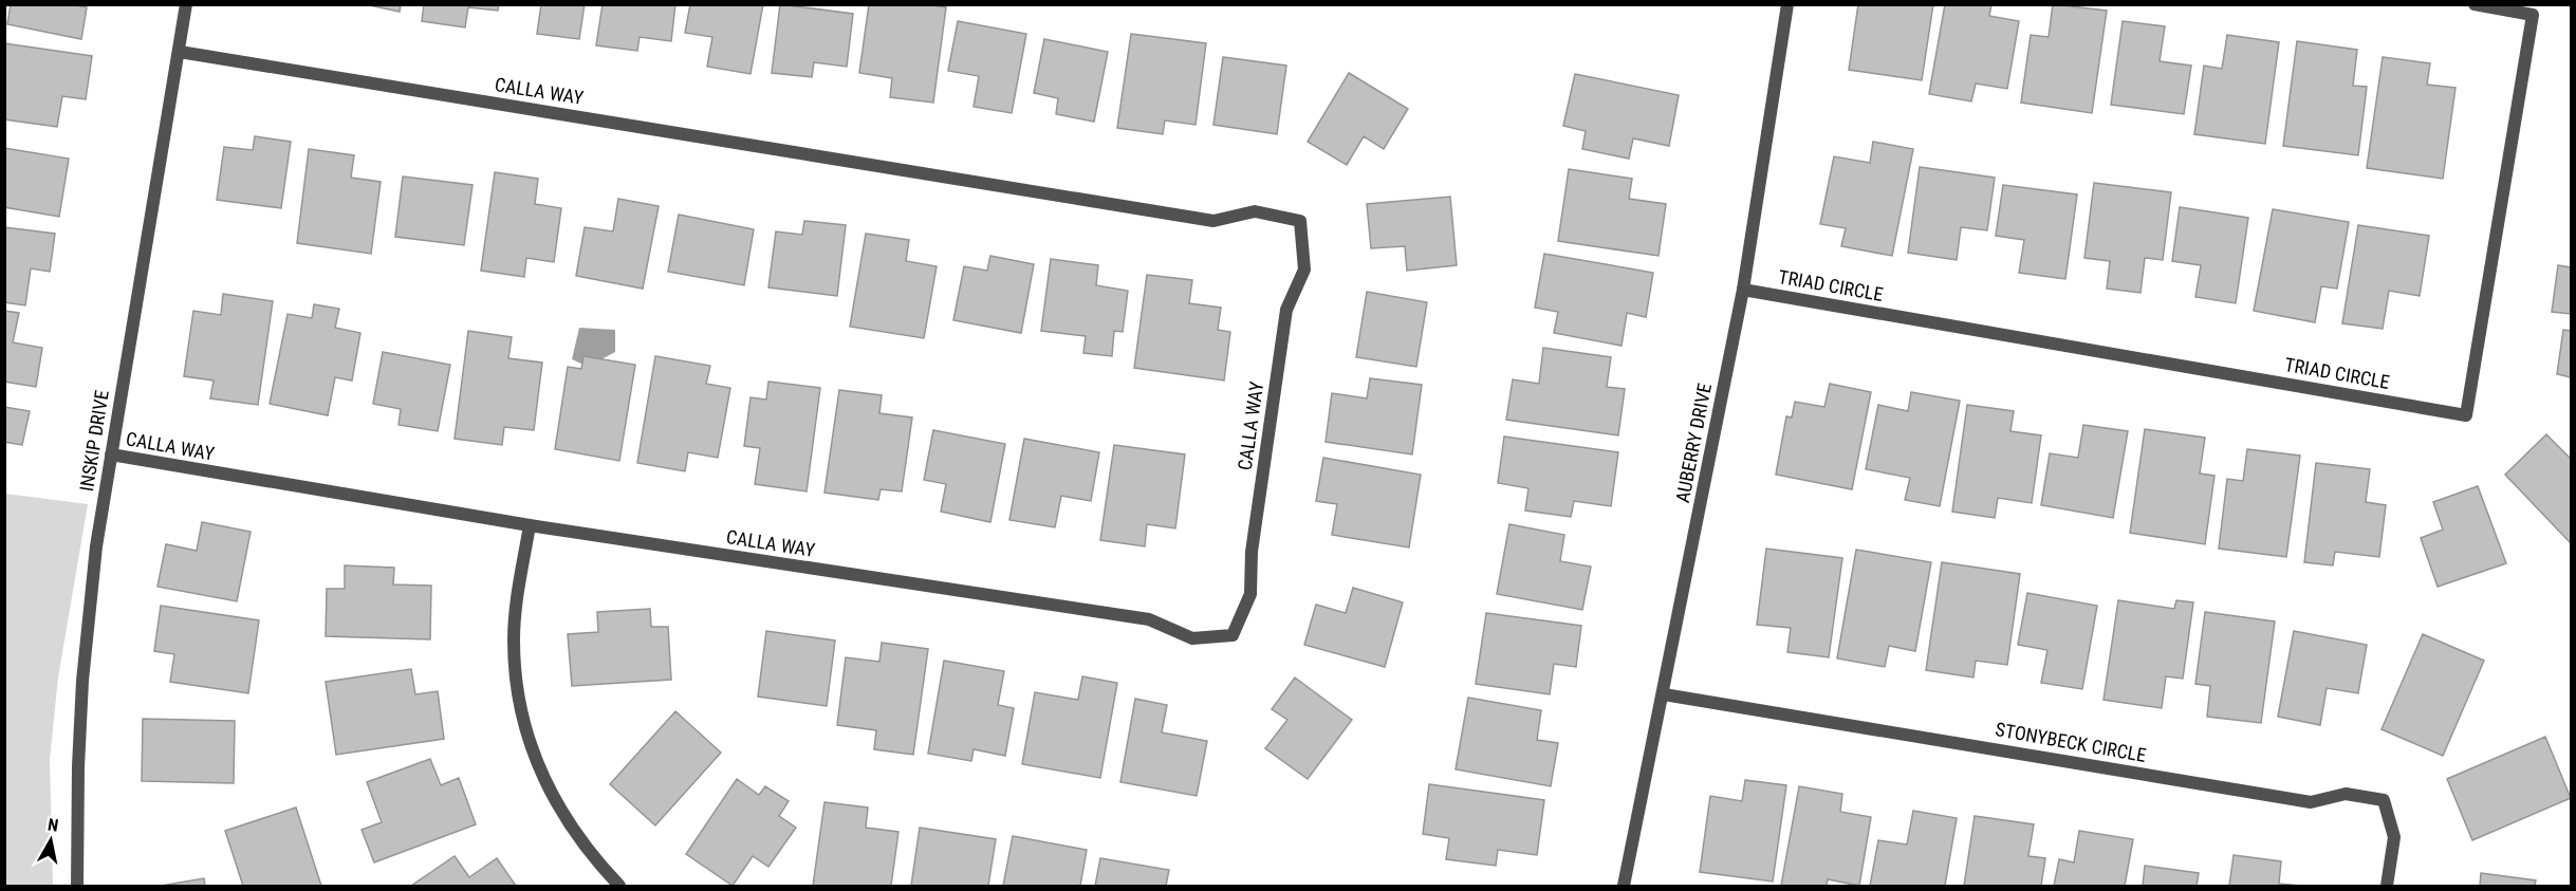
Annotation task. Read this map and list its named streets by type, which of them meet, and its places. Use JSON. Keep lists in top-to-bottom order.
{
  "streets": {
    "street": [
      "CALLA WAY",
      "TRIAD CIRCLE",
      "INSKIP DRIVE",
      "AUBERRY DRIVE",
      "STONYBECK CIRCLE"
    ]
  },
  "crossings": [
    ["CALLA WAY", "INSKIP DRIVE"],
    ["TRIAD CIRCLE", "AUBERRY DRIVE"],
    ["AUBERRY DRIVE", "STONYBECK CIRCLE"]
  ],
  "north": "top"
}
